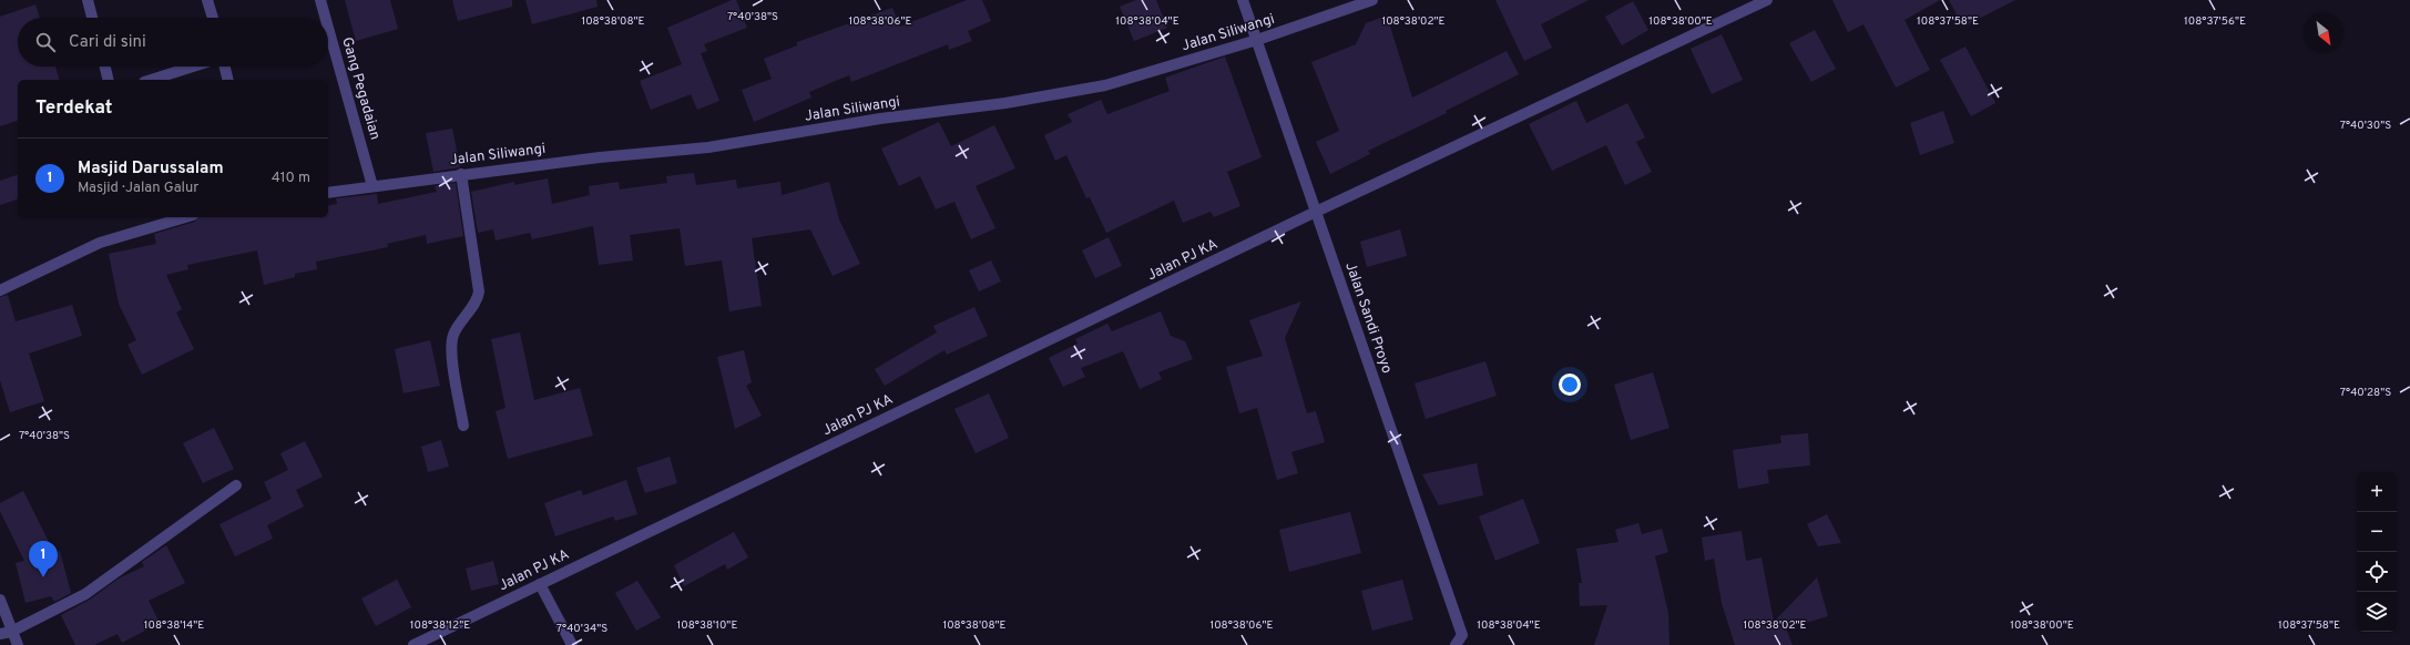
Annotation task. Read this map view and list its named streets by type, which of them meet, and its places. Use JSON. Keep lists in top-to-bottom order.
{
  "streets": {
    "street": [
      "Jalan Siliwangi",
      "Gang Pegadaian",
      "Jalan PJ KA",
      "Jalan Sandi Proyo"
    ]
  },
  "crossings": [
    ["Jalan Siliwangi", "Gang Pegadaian"],
    ["Jalan Siliwangi", "Jalan Sandi Proyo"],
    ["Jalan PJ KA", "Jalan Sandi Proyo"]
  ],
  "north": "bottom right",
  "page": {
    "search": "Cari di sini",
    "heading": "Terdekat",
    "list": [
      {
        "mark": "1",
        "name": "Masjid Darussalam",
        "note": "Masjid · Jalan Galur",
        "value": "410 m"
      }
    ],
    "map_buttons": ["+", "−"],
    "pins": "1"
  },
  "coordinates": [
    "7°40'38\"S",
    "108°38'08\"E",
    "108°38'06\"E",
    "108°38'04\"E",
    "108°38'02\"E",
    "108°38'00\"E",
    "108°37'58\"E",
    "108°37'56\"E",
    "7°40'30\"S",
    "7°40'28\"S",
    "108°38'14\"E",
    "108°38'12\"E",
    "108°38'10\"E",
    "7°40'34\"S"
  ]
}
